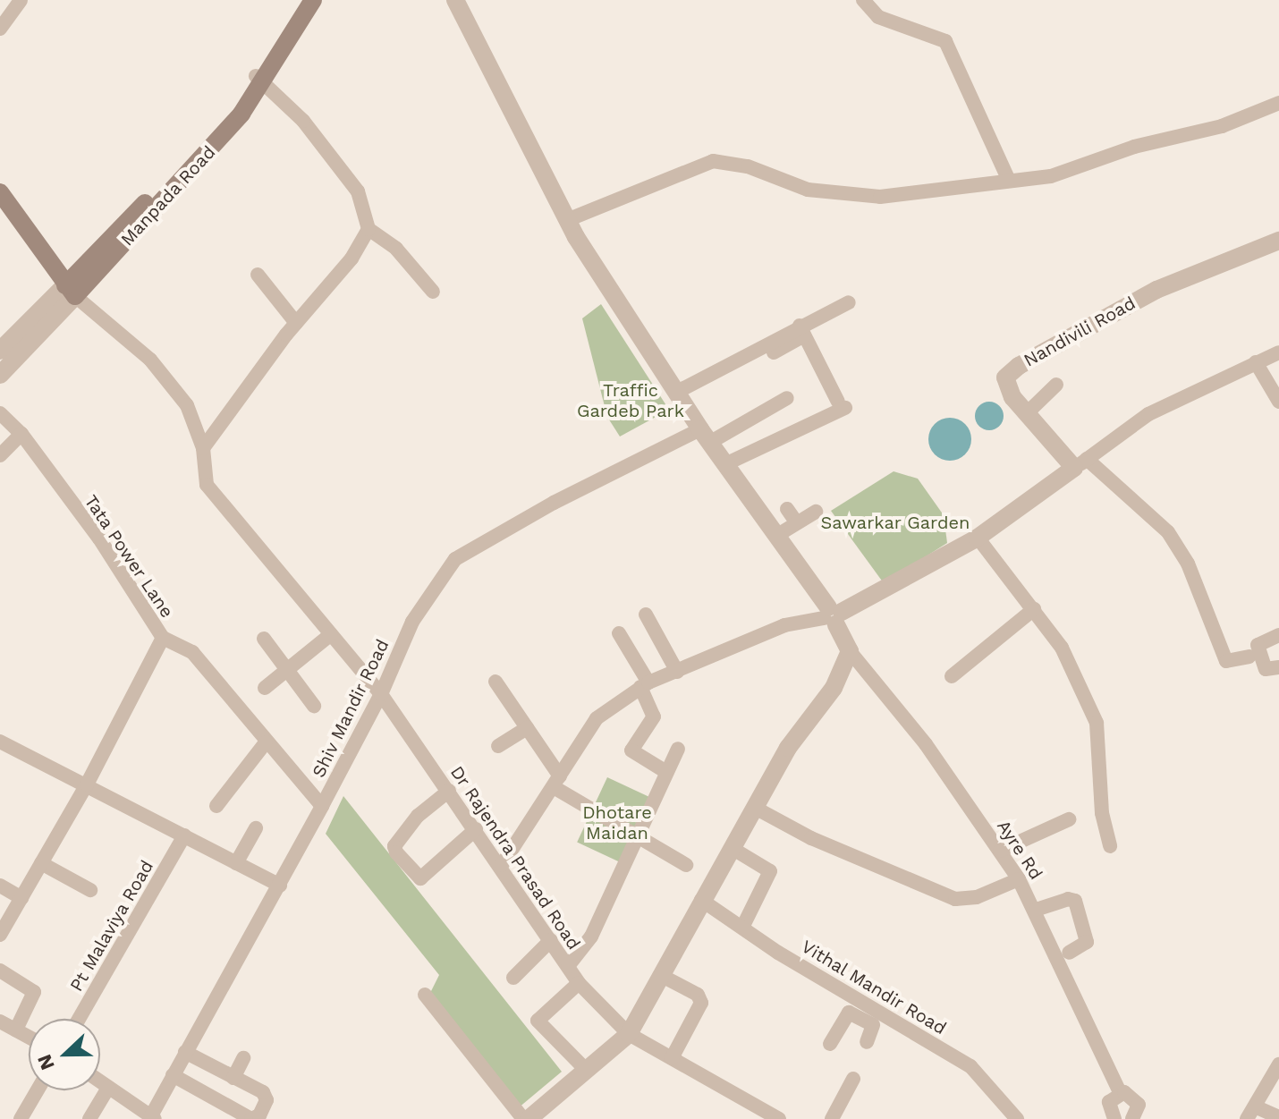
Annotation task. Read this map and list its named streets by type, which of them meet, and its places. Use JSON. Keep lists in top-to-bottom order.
{
  "streets": {
    "main road": ["Manpada Road"],
    "street": [
      "Nandivili Road",
      "Tata Power Lane",
      "Shiv Mandir Road",
      "Ayre Rd",
      "Dr Rajendra Prasad Road",
      "Pt Malaviya Road",
      "Vithal Mandir Road"
    ]
  },
  "crossings": [
    ["Manpada Road", "Dr Rajendra Prasad Road"],
    ["Tata Power Lane", "Shiv Mandir Road"],
    ["Shiv Mandir Road", "Dr Rajendra Prasad Road"]
  ],
  "parks": ["Traffic Gardeb Park", "Sawarkar Garden", "Dhotare Maidan"],
  "north": "left"
}
